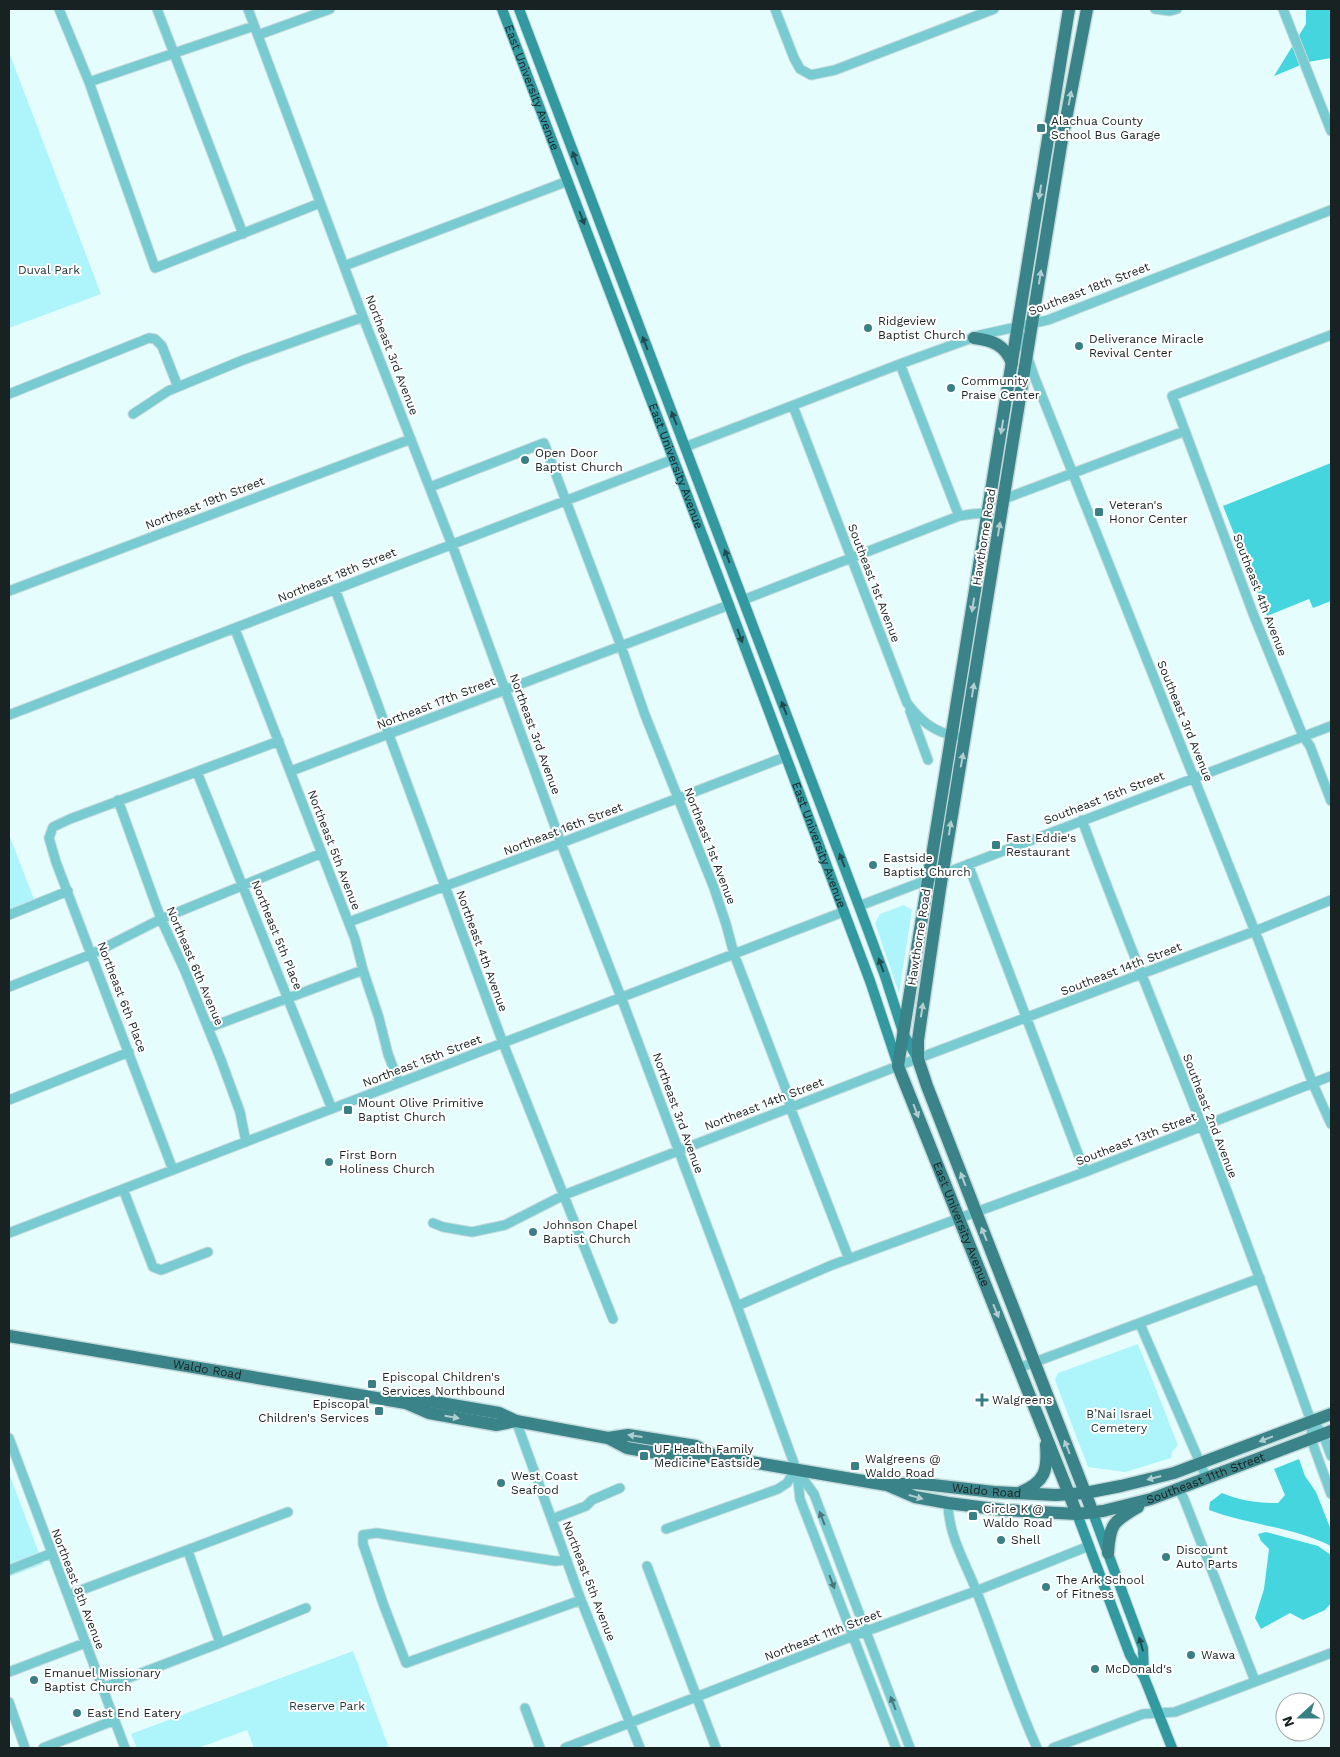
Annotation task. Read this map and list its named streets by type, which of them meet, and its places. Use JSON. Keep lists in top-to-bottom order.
{
  "streets": {
    "highway": [
      "East University Avenue",
      "Hawthorne Road",
      "Waldo Road",
      "Southeast 11th Street"
    ],
    "street": [
      "Southeast 18th Street",
      "Northeast 3rd Avenue",
      "Northeast 19th Street",
      "Northeast 18th Street",
      "Southeast 1st Avenue",
      "Southeast 4th Avenue",
      "Northeast 17th Street",
      "Southeast 3rd Avenue",
      "Southeast 15th Street",
      "Northeast 16th Street",
      "Northeast 1st Avenue",
      "Northeast 5th Avenue",
      "Northeast 5th Place",
      "Northeast 4th Avenue",
      "Northeast 6th Avenue",
      "Southeast 14th Street",
      "Northeast 6th Place",
      "Northeast 15th Street",
      "Northeast 14th Street",
      "Southeast 2nd Avenue",
      "Southeast 13th Street",
      "Northeast 8th Avenue",
      "Northeast 11th Street"
    ]
  },
  "crossings": [
    ["East University Avenue", "Southeast 18th Street"],
    ["East University Avenue", "Hawthorne Road"],
    ["East University Avenue", "Northeast 18th Street"],
    ["East University Avenue", "Northeast 17th Street"],
    ["East University Avenue", "Southeast 15th Street"],
    ["East University Avenue", "Northeast 16th Street"],
    ["East University Avenue", "Southeast 14th Street"],
    ["East University Avenue", "Northeast 15th Street"],
    ["East University Avenue", "Northeast 14th Street"],
    ["East University Avenue", "Southeast 13th Street"],
    ["East University Avenue", "Waldo Road"],
    ["East University Avenue", "Southeast 11th Street"],
    ["East University Avenue", "Northeast 11th Street"],
    ["Southeast 18th Street", "Hawthorne Road"],
    ["Southeast 18th Street", "Southeast 1st Avenue"],
    ["Southeast 18th Street", "Southeast 3rd Avenue"],
    ["Northeast 3rd Avenue", "Northeast 19th Street"],
    ["Northeast 3rd Avenue", "Northeast 18th Street"],
    ["Northeast 3rd Avenue", "Northeast 17th Street"],
    ["Northeast 3rd Avenue", "Northeast 16th Street"],
    ["Northeast 3rd Avenue", "Northeast 1st Avenue"],
    ["Northeast 3rd Avenue", "Northeast 15th Street"],
    ["Northeast 3rd Avenue", "Northeast 14th Street"],
    ["Northeast 3rd Avenue", "Southeast 13th Street"],
    ["Northeast 3rd Avenue", "Waldo Road"],
    ["Northeast 3rd Avenue", "Northeast 11th Street"],
    ["Hawthorne Road", "Southeast 1st Avenue"],
    ["Hawthorne Road", "Southeast 3rd Avenue"],
    ["Hawthorne Road", "Southeast 15th Street"],
    ["Hawthorne Road", "Southeast 14th Street"],
    ["Hawthorne Road", "Northeast 14th Street"],
    ["Northeast 18th Street", "Northeast 1st Avenue"],
    ["Northeast 18th Street", "Northeast 5th Avenue"],
    ["Northeast 18th Street", "Northeast 4th Avenue"],
    ["Southeast 4th Avenue", "Southeast 15th Street"],
    ["Northeast 17th Street", "Northeast 1st Avenue"],
    ["Northeast 17th Street", "Northeast 5th Avenue"],
    ["Northeast 17th Street", "Northeast 4th Avenue"],
    ["Southeast 3rd Avenue", "Southeast 15th Street"],
    ["Southeast 3rd Avenue", "Southeast 14th Street"],
    ["Southeast 3rd Avenue", "Southeast 13th Street"],
    ["Southeast 15th Street", "Southeast 2nd Avenue"],
    ["Northeast 16th Street", "Northeast 1st Avenue"],
    ["Northeast 16th Street", "Northeast 5th Avenue"],
    ["Northeast 16th Street", "Northeast 4th Avenue"],
    ["Northeast 1st Avenue", "Northeast 15th Street"],
    ["Northeast 1st Avenue", "Northeast 14th Street"],
    ["Northeast 1st Avenue", "Southeast 13th Street"],
    ["Northeast 5th Avenue", "Northeast 15th Street"],
    ["Northeast 5th Avenue", "Waldo Road"],
    ["Northeast 5th Avenue", "Northeast 11th Street"],
    ["Northeast 5th Place", "Northeast 15th Street"],
    ["Northeast 4th Avenue", "Northeast 15th Street"],
    ["Northeast 4th Avenue", "Northeast 14th Street"],
    ["Northeast 6th Avenue", "Northeast 6th Place"],
    ["Northeast 6th Avenue", "Northeast 15th Street"],
    ["Southeast 14th Street", "Northeast 14th Street"],
    ["Southeast 14th Street", "Southeast 2nd Avenue"],
    ["Northeast 6th Place", "Northeast 15th Street"],
    ["Southeast 2nd Avenue", "Southeast 13th Street"],
    ["Southeast 2nd Avenue", "Southeast 11th Street"],
    ["Waldo Road", "Southeast 11th Street"]
  ],
  "parks": ["Duval Park", "B’Nai Israel Cemetery", "Reserve Park"],
  "places": {
    "transit": [
      "Alachua County School Bus Garage",
      "Veteran's Honor Center",
      "Fast Eddie's Restaurant",
      "Mount Olive Primitive Baptist Church",
      "Episcopal Children's Services Northbound",
      "Episcopal Children's Services",
      "UF Health Family Medicine Eastside",
      "Walgreens @ Waldo Road",
      "Circle K @ Waldo Road"
    ],
    "other": [
      "Ridgeview Baptist Church",
      "Deliverance Miracle Revival Center",
      "Community Praise Center",
      "Open Door Baptist Church",
      "Eastside Baptist Church",
      "First Born Holiness Church",
      "Johnson Chapel Baptist Church",
      "West Coast Seafood",
      "Shell",
      "Discount Auto Parts",
      "The Ark School of Fitness",
      "Wawa",
      "McDonald's",
      "Emanuel Missionary Baptist Church",
      "East End Eatery"
    ],
    "health": ["Walgreens"]
  },
  "north": "left"
}
